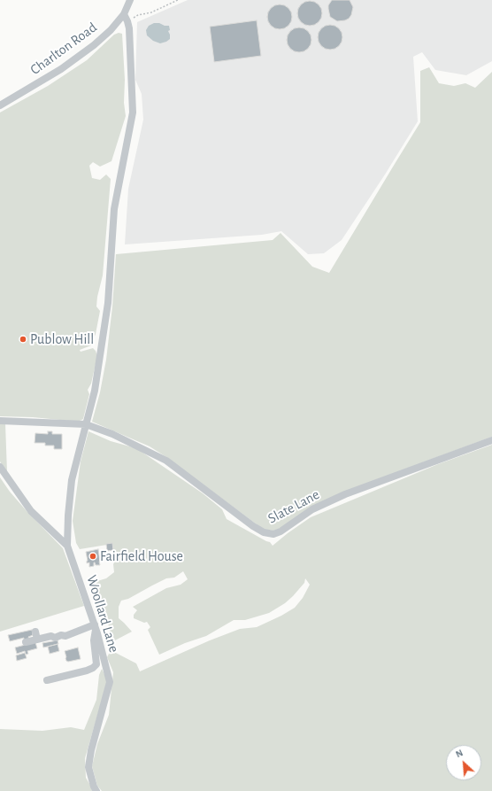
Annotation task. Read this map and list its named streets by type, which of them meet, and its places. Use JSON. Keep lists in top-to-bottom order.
{
  "streets": {
    "street": ["Charlton Road", "Slate Lane", "Woollard Lane"]
  },
  "places": ["Publow Hill", "Fairfield House"],
  "north": "top left"
}
